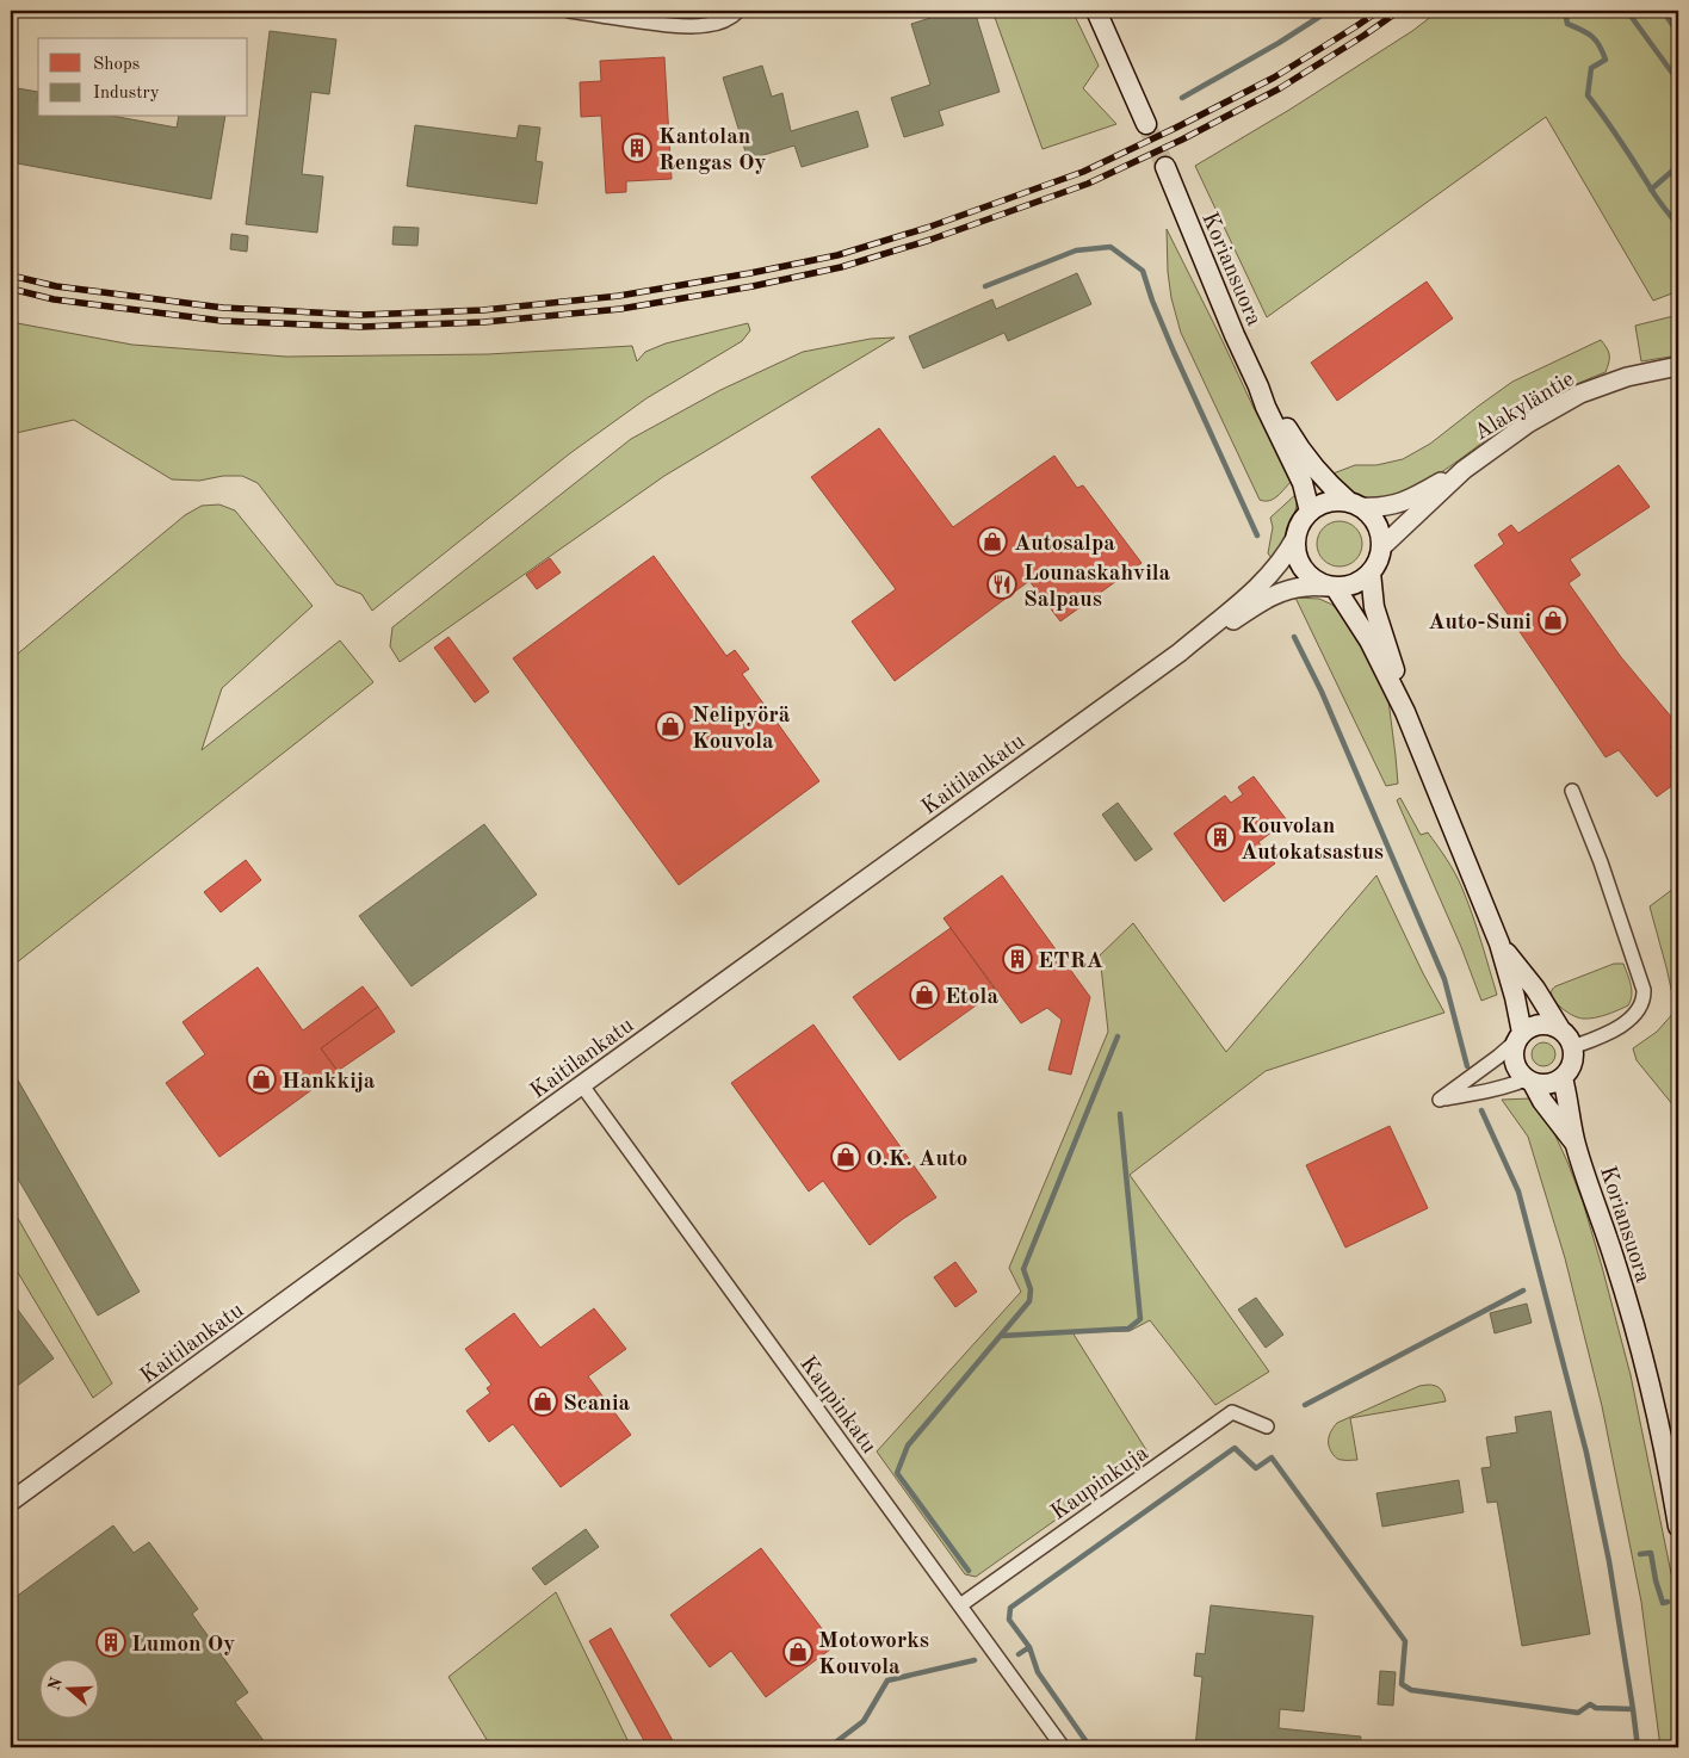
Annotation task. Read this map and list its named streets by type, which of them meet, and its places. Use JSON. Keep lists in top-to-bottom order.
{
  "streets": {
    "main road": ["Koriansuora"],
    "street": [
      "Alakyläntie",
      "Kaitilankatu",
      "Kaupinkatu",
      "Kaupinkuja"
    ]
  },
  "crossings": [
    ["Koriansuora", "Alakyläntie"],
    ["Koriansuora", "Kaitilankatu"],
    ["Alakyläntie", "Kaitilankatu"],
    ["Kaitilankatu", "Kaupinkatu"],
    ["Kaupinkatu", "Kaupinkuja"]
  ],
  "places": {
    "building": [
      "Kantolan Rengas Oy",
      "Kouvolan Autokatsastus",
      "ETRA",
      "Lumon Oy"
    ],
    "shop": [
      "Autosalpa",
      "Auto-Suni",
      "Nelipyörä Kouvola",
      "Etola",
      "Hankkija",
      "O.K. Auto",
      "Scania",
      "Motoworks Kouvola"
    ],
    "restaurant": ["Lounaskahvila Salpaus"]
  },
  "legend": ["Shops", "Industry"],
  "north": "left"
}
